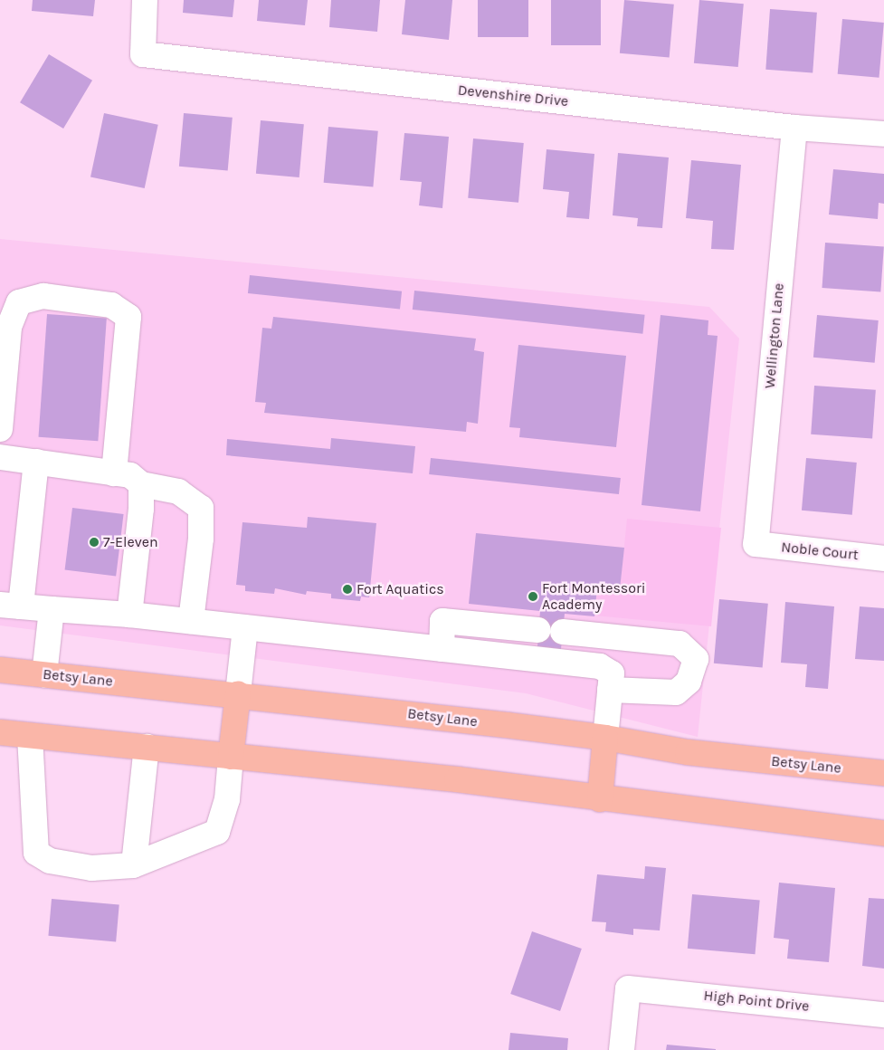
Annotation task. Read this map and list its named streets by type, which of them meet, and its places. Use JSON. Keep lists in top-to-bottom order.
{
  "streets": {
    "main road": ["Betsy Lane"],
    "street": [
      "Devenshire Drive",
      "Wellington Lane",
      "Noble Court",
      "High Point Drive"
    ]
  },
  "crossings": [
    ["Devenshire Drive", "Wellington Lane"],
    ["Wellington Lane", "Noble Court"]
  ],
  "places": ["7-Eleven", "Fort Aquatics", "Fort Montessori Academy"]
}
